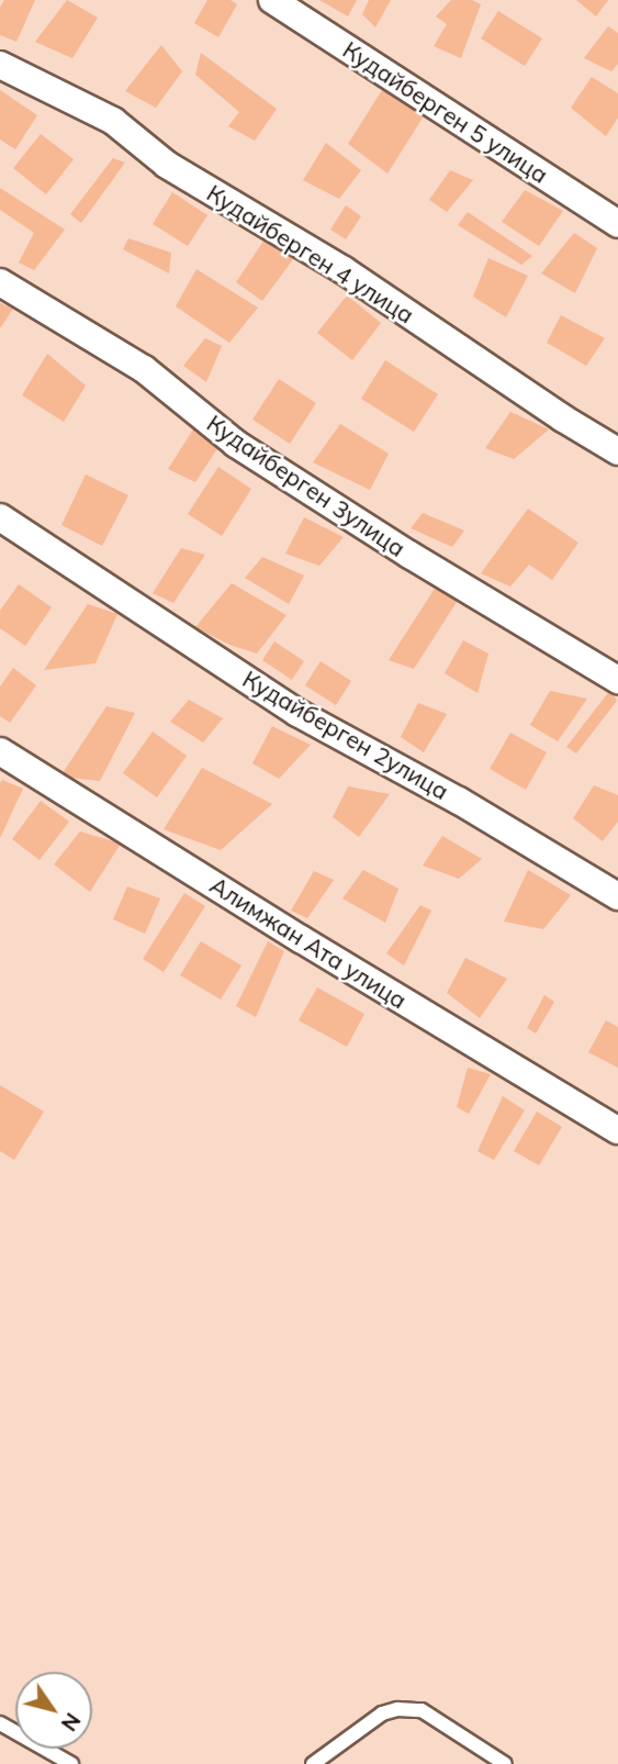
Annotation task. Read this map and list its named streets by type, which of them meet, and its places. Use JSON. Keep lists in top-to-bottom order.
{
  "streets": {
    "street": [
      "Кудайберген 5 улица",
      "Кудайберген 4 улица",
      "Кудайберген 3улица",
      "Кудайберген 2улица",
      "Алимжан Ата улица"
    ]
  },
  "north": "bottom right"
}
